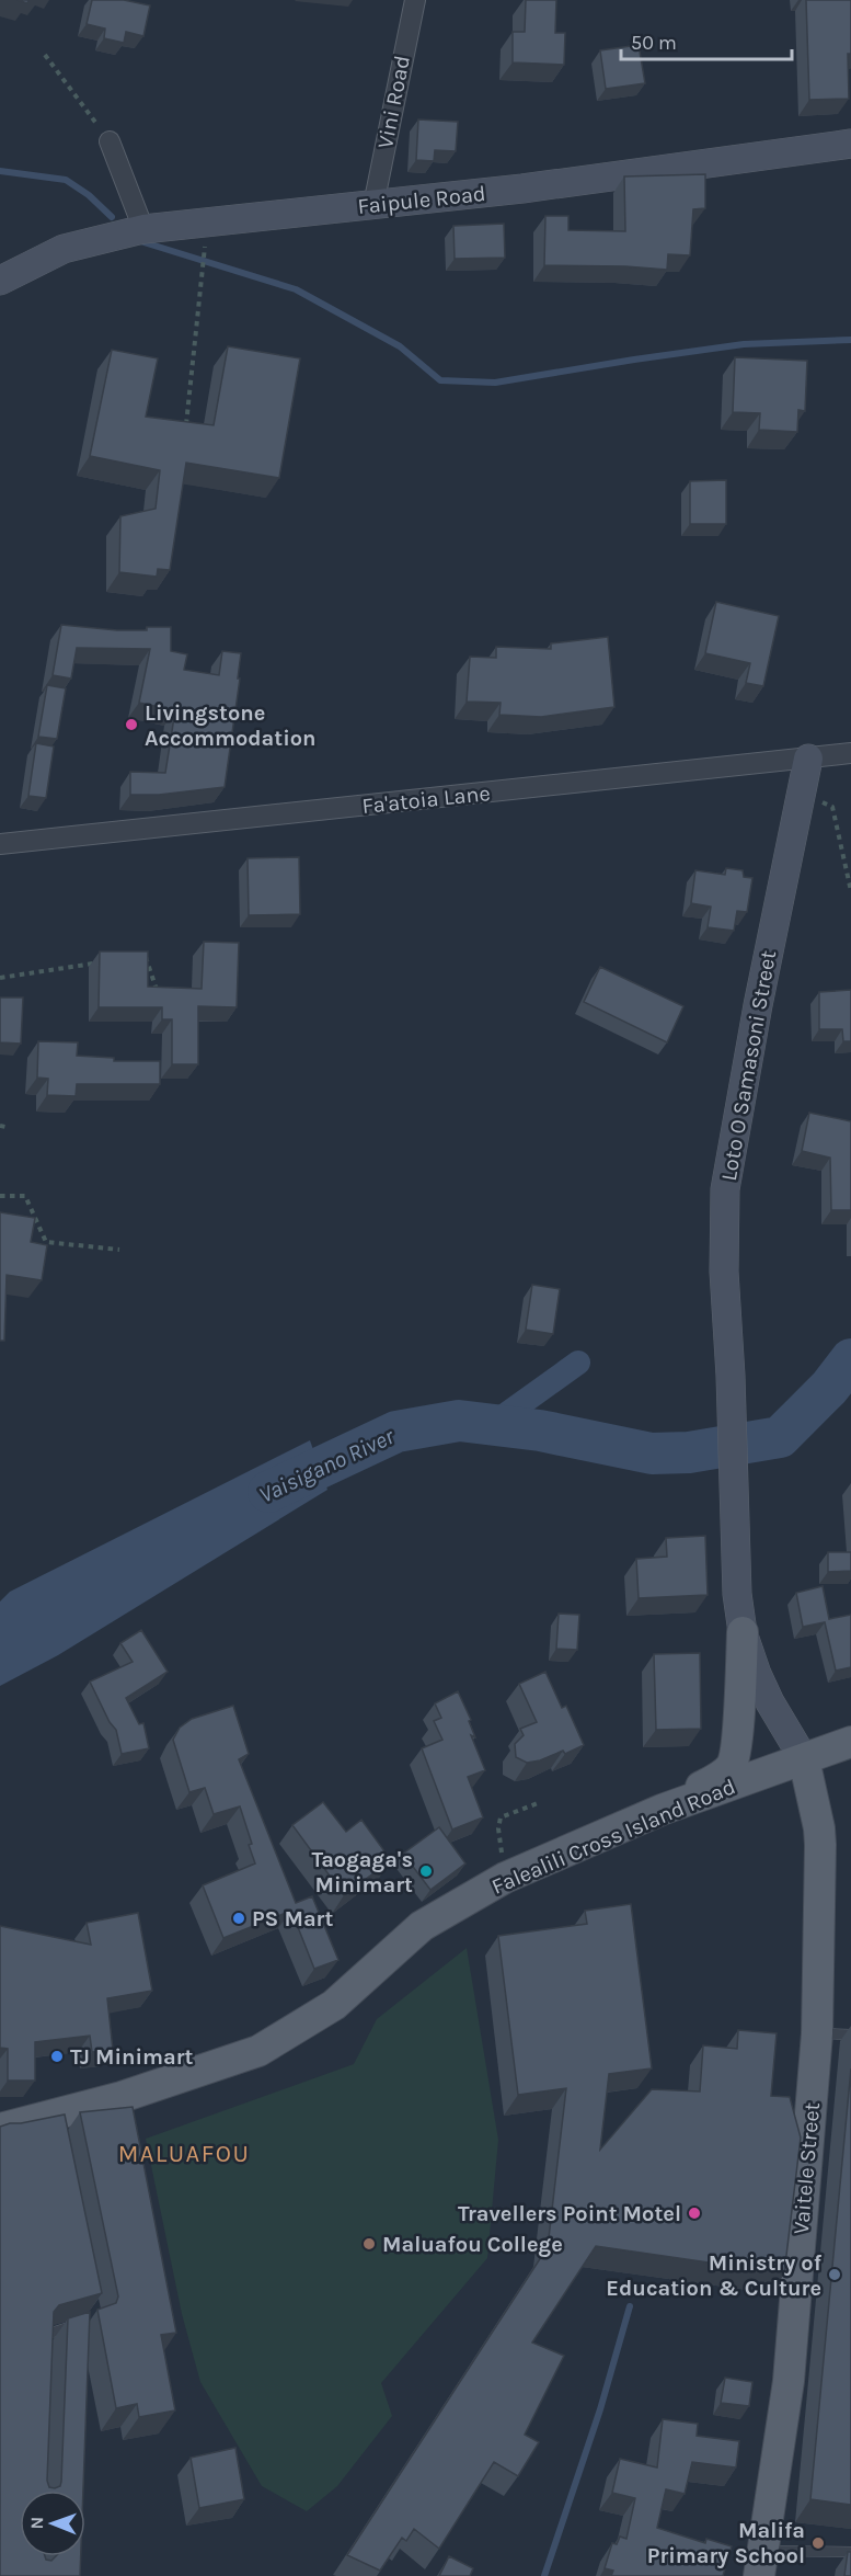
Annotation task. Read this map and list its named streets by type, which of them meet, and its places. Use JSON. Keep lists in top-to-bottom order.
{
  "streets": {
    "main road": [
      "Faipule Road",
      "Loto O Samasoni Street",
      "Falealili Cross Island Road",
      "Vaitele Street"
    ],
    "street": ["Vini Road", "Fa'atoia Lane"]
  },
  "crossings": [
    ["Vini Road", "Faipule Road"],
    ["Fa'atoia Lane", "Loto O Samasoni Street"],
    ["Falealili Cross Island Road", "Vaitele Street"]
  ],
  "districts": ["MALUAFOU"],
  "water": ["Vaisigano River"],
  "places": [
    "Livingstone Accommodation",
    "Taogaga's Minimart",
    "PS Mart",
    "TJ Minimart",
    "Travellers Point Motel",
    "Maluafou College",
    "Ministry of Education & Culture",
    "Malifa Primary School"
  ],
  "scale_bar": "50 m",
  "north": "left"
}
